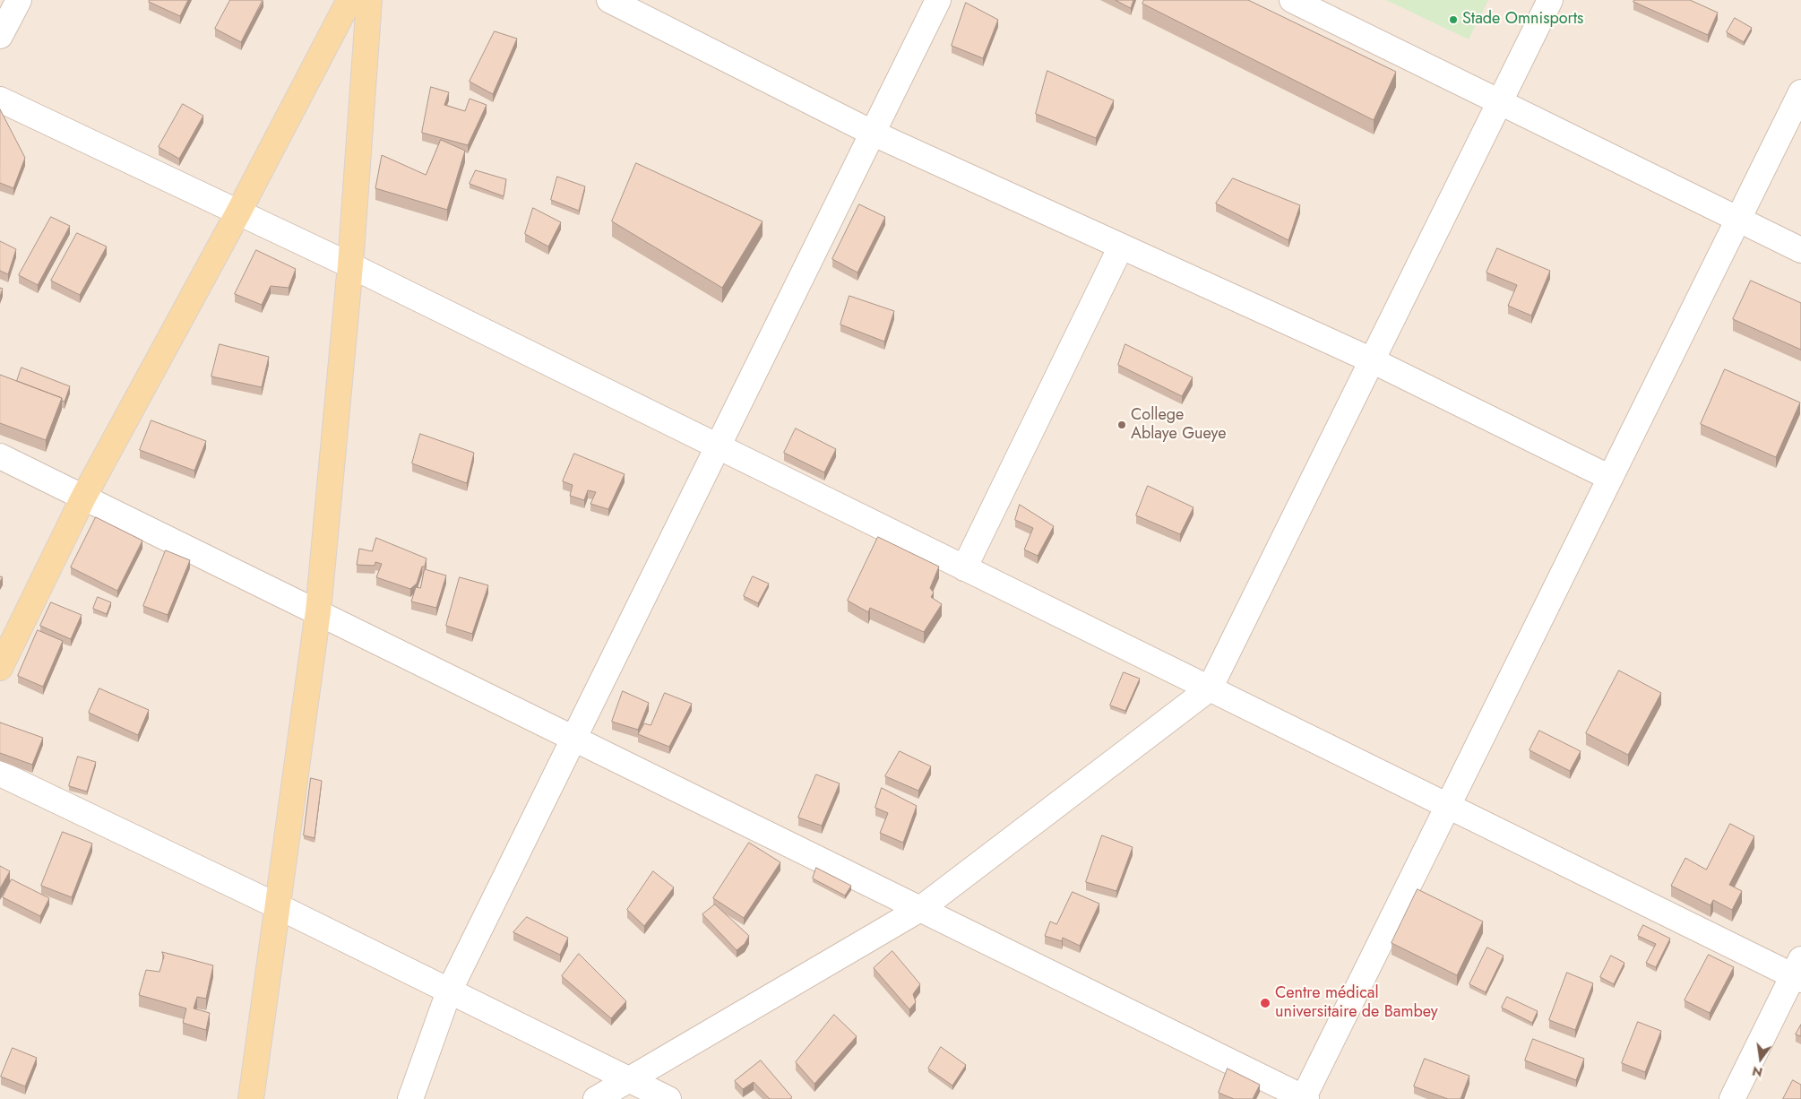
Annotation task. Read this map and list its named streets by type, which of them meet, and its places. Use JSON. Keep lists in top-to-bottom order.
{
  "places": ["Stade Omnisports", "College Ablaye Gueye", "Centre médical universitaire de Bambey"],
  "north": "bottom"
}
